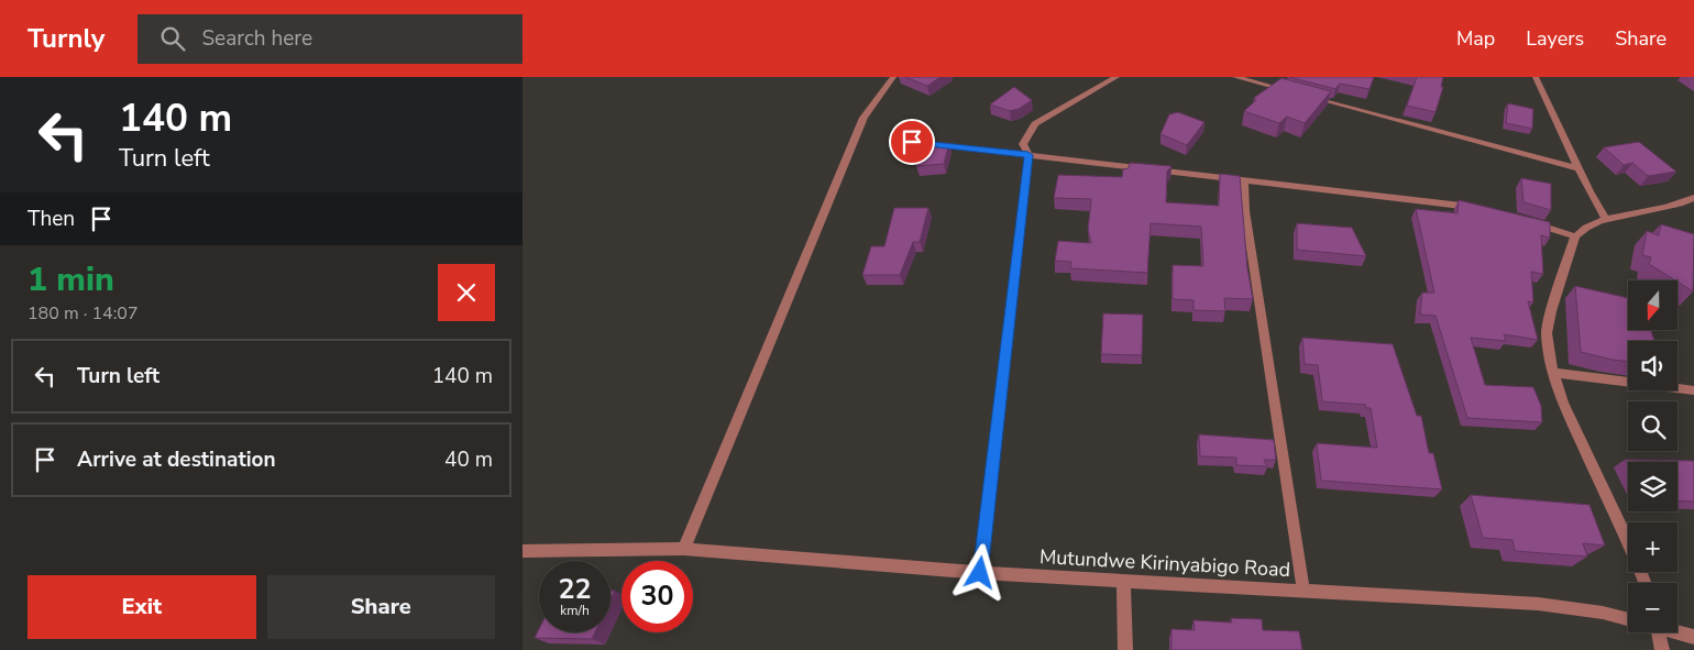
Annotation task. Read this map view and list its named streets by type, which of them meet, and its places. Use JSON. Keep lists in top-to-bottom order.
{
  "streets": {
    "street": ["Mutundwe Kirinyabigo Road"]
  },
  "north": "bottom",
  "page": {
    "header": "Turnly",
    "search": "Search here",
    "nav": ["Map", "Layers", "Share"],
    "turn": ["140 m", "Turn left"],
    "then": "Then",
    "heading": ["1 min", "180 m · 14:07"],
    "map_buttons": ["+", "−"],
    "list": [
      {
        "name": "Turn left",
        "value": "140 m"
      },
      {
        "name": "Arrive at destination",
        "value": "40 m"
      }
    ],
    "speed": "22 km/h",
    "limit": "30",
    "buttons": ["Exit", "Share"]
  }
}
